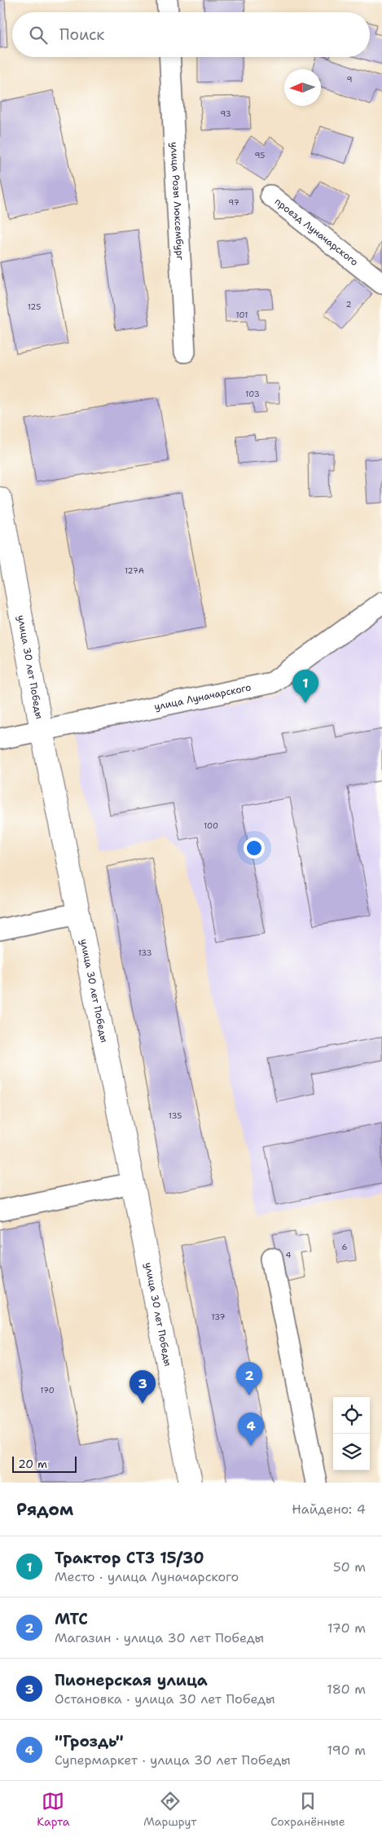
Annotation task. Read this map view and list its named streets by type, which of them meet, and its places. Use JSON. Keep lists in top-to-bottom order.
{
  "streets": {
    "main road": ["улица 30 лет Победы"],
    "street": ["улица Розы Люксембург", "проезд Луначарского", "улица Луначарского"]
  },
  "crossings": [
    ["улица 30 лет Победы", "улица Луначарского"]
  ],
  "house_numbers": [
    "9",
    "93",
    "95",
    "97",
    "2",
    "125",
    "101",
    "103",
    "127А",
    "100",
    "133",
    "135",
    "6",
    "4",
    "137",
    "170"
  ],
  "scale_bar": "20 m",
  "north": "left",
  "page": {
    "search": "Поиск",
    "pins": [
      "1",
      "2",
      "3",
      "4"
    ],
    "scale": "20 m",
    "heading": ["Рядом", "Найдено: 4"],
    "list": [
      {
        "mark": "1",
        "name": "Трактор СТЗ 15/30",
        "note": "Место · улица Луначарского",
        "value": "50 m"
      },
      {
        "mark": "2",
        "name": "МТС",
        "note": "Магазин · улица 30 лет Победы",
        "value": "170 m"
      },
      {
        "mark": "3",
        "name": "Пионерская улица",
        "note": "Остановка · улица 30 лет Победы",
        "value": "180 m"
      },
      {
        "mark": "4",
        "name": "\"Гроздь\"",
        "note": "Супермаркет · улица 30 лет Победы",
        "value": "190 m"
      }
    ],
    "nav": ["Карта", "Маршрут", "Сохранённые"]
  }
}
